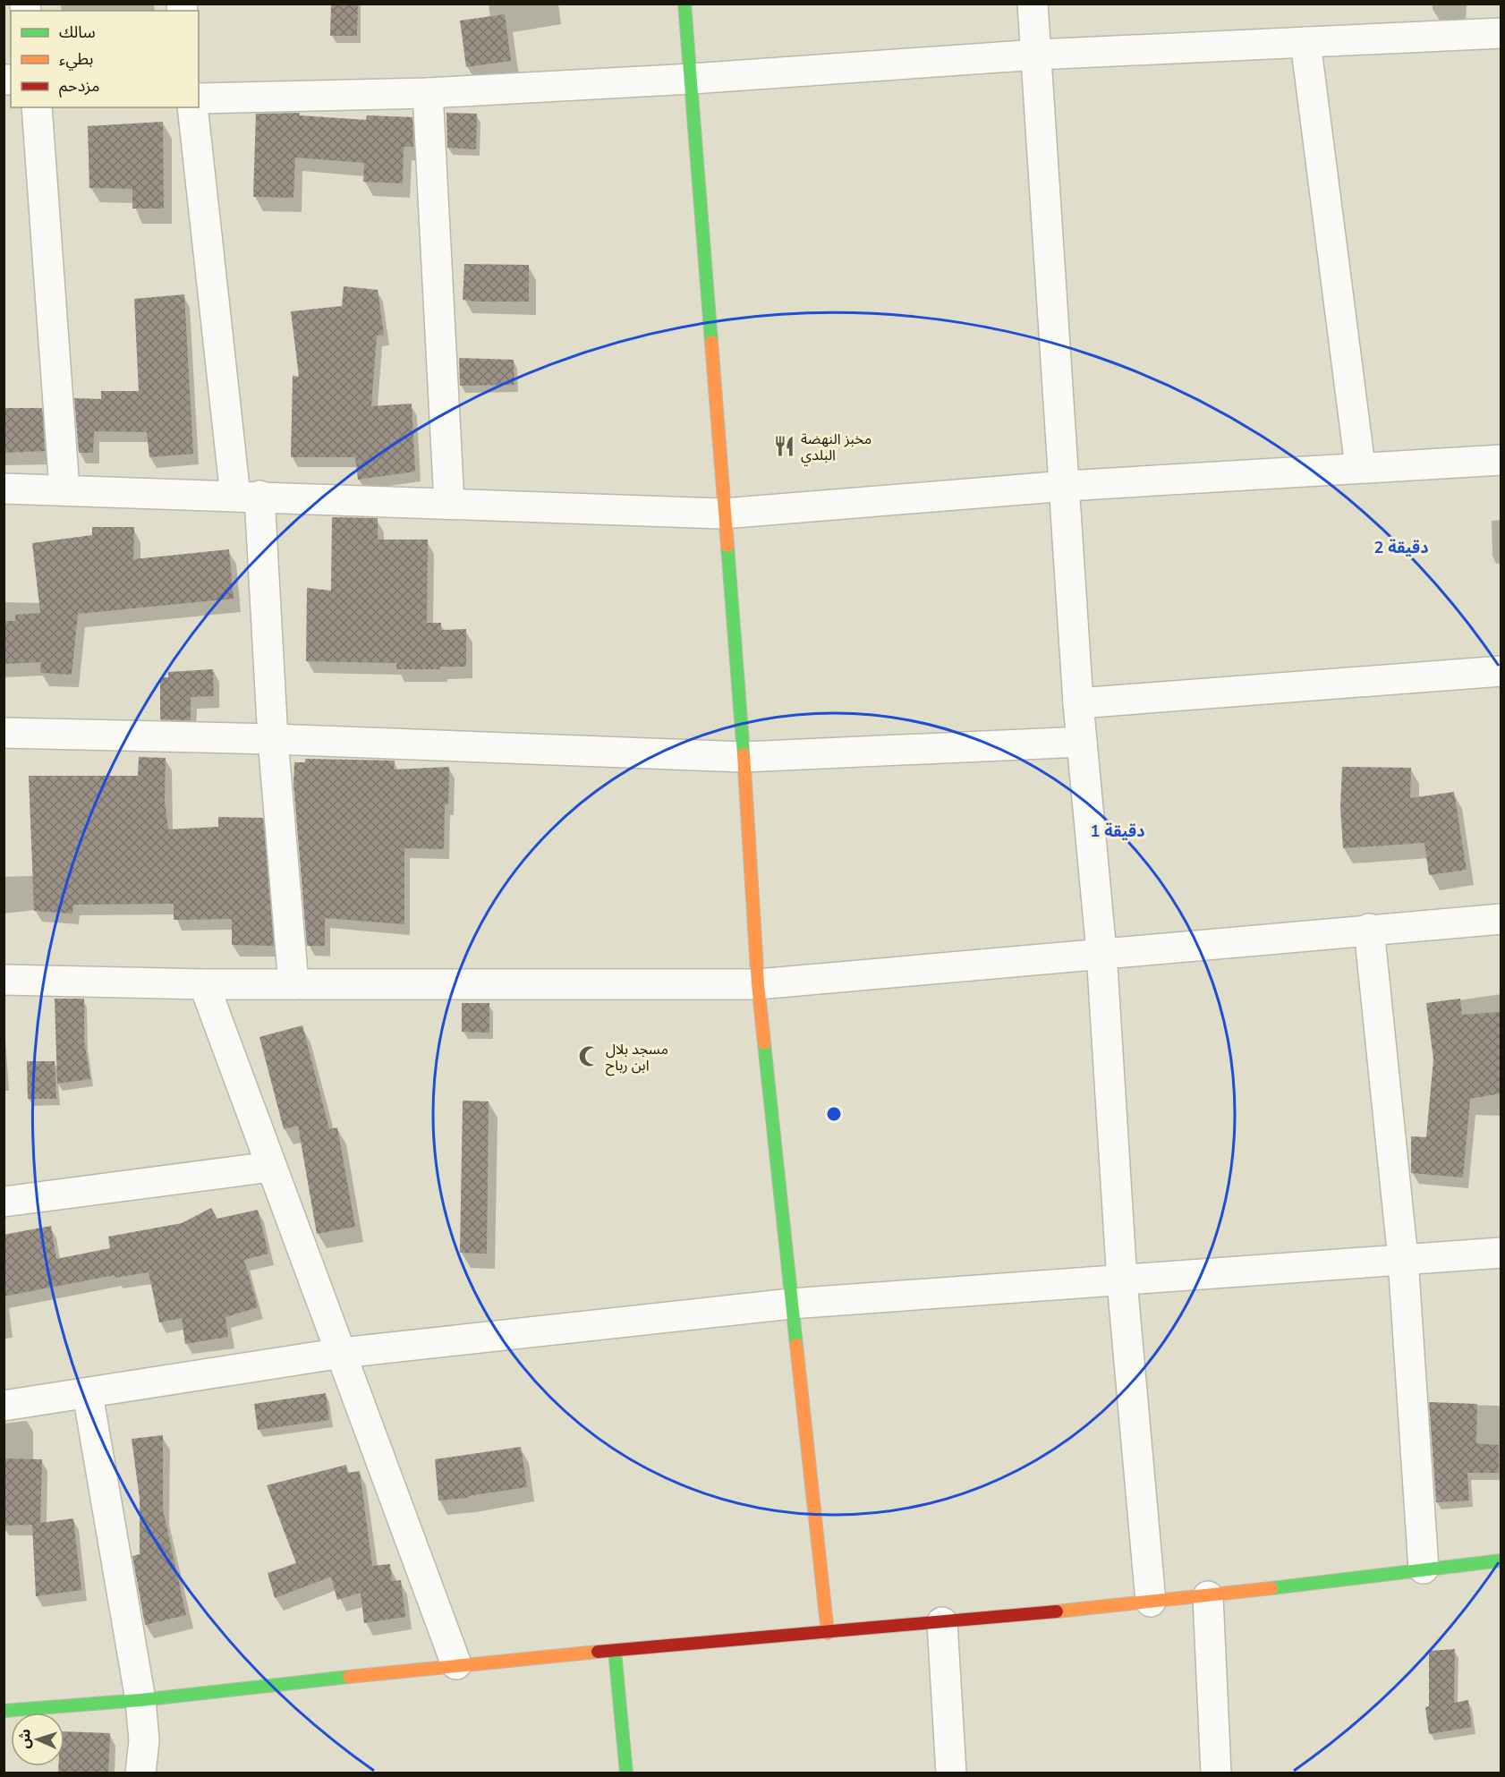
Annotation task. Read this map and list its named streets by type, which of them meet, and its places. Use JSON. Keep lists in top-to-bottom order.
{
  "places": {
    "restaurant": ["مخبز النهضة البلدي"],
    "mosque": ["مسجد بلال ابن رباح"]
  },
  "legend": ["سالك", "بطيء", "مزدحم"],
  "north": "left",
  "rings": ["2 دقيقة", "1 دقيقة"]
}
